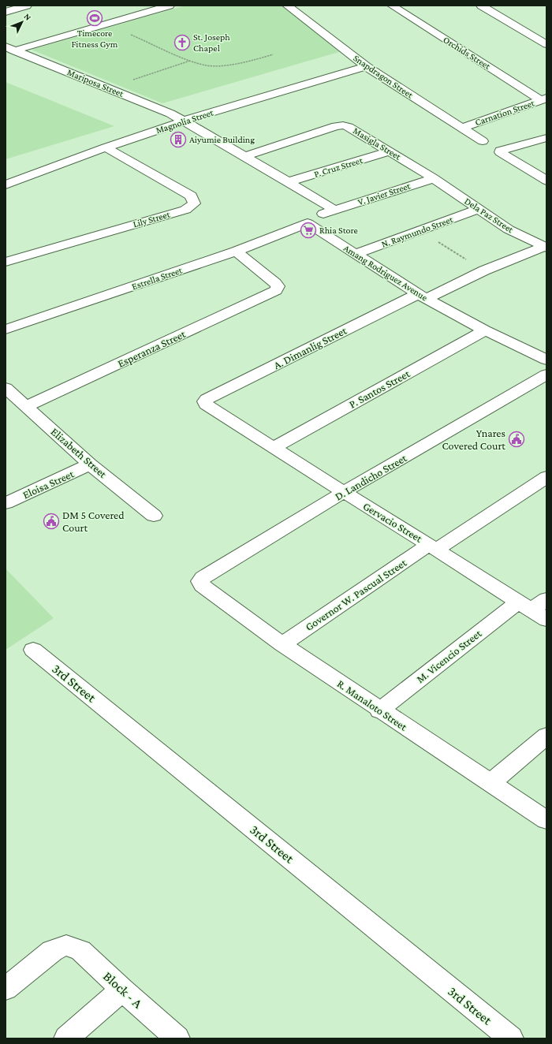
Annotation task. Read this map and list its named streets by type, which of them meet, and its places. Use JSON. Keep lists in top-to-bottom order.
{
  "streets": {
    "street": [
      "Orchids Street",
      "Snapdragon Street",
      "Mariposa Street",
      "Carnation Street",
      "Magnolia Street",
      "Masigla Street",
      "P. Cruz Street",
      "V. Javier Street",
      "Dela Paz Street",
      "Lily Street",
      "N. Raymundo Street",
      "Amang Rodriguez Avenue",
      "Estrella Street",
      "A. Dimanlig Street",
      "Esperanza Street",
      "P. Santos Street",
      "Elizabeth Street",
      "D. Landicho Street",
      "Eloisa Street",
      "Gervacio Street",
      "Governor W. Pascual Street",
      "M. Vicencio Street",
      "3rd Street",
      "R. Manaloto Street",
      "Block - A"
    ]
  },
  "crossings": [
    ["Orchids Street", "Carnation Street"],
    ["Snapdragon Street", "Carnation Street"],
    ["Snapdragon Street", "Magnolia Street"],
    ["Mariposa Street", "Magnolia Street"],
    ["Magnolia Street", "Lily Street"],
    ["Masigla Street", "P. Cruz Street"],
    ["Masigla Street", "V. Javier Street"],
    ["Masigla Street", "Dela Paz Street"],
    ["V. Javier Street", "Dela Paz Street"],
    ["Dela Paz Street", "N. Raymundo Street"],
    ["N. Raymundo Street", "Amang Rodriguez Avenue"],
    ["Amang Rodriguez Avenue", "Estrella Street"],
    ["Amang Rodriguez Avenue", "A. Dimanlig Street"],
    ["Amang Rodriguez Avenue", "P. Santos Street"],
    ["Estrella Street", "Esperanza Street"],
    ["A. Dimanlig Street", "Gervacio Street"],
    ["Esperanza Street", "Elizabeth Street"],
    ["P. Santos Street", "Gervacio Street"],
    ["Elizabeth Street", "Eloisa Street"],
    ["D. Landicho Street", "Gervacio Street"],
    ["D. Landicho Street", "R. Manaloto Street"],
    ["Gervacio Street", "Governor W. Pascual Street"],
    ["Gervacio Street", "M. Vicencio Street"],
    ["Governor W. Pascual Street", "R. Manaloto Street"],
    ["M. Vicencio Street", "R. Manaloto Street"]
  ],
  "places": {
    "sports": ["Timecore Fitness Gym"],
    "church": ["St. Joseph Chapel"],
    "building": ["Aiyumie Building"],
    "supermarket": ["Rhia Store"],
    "public building": ["Ynares Covered Court", "DM 5 Covered Court"]
  },
  "north": "top right"
}
